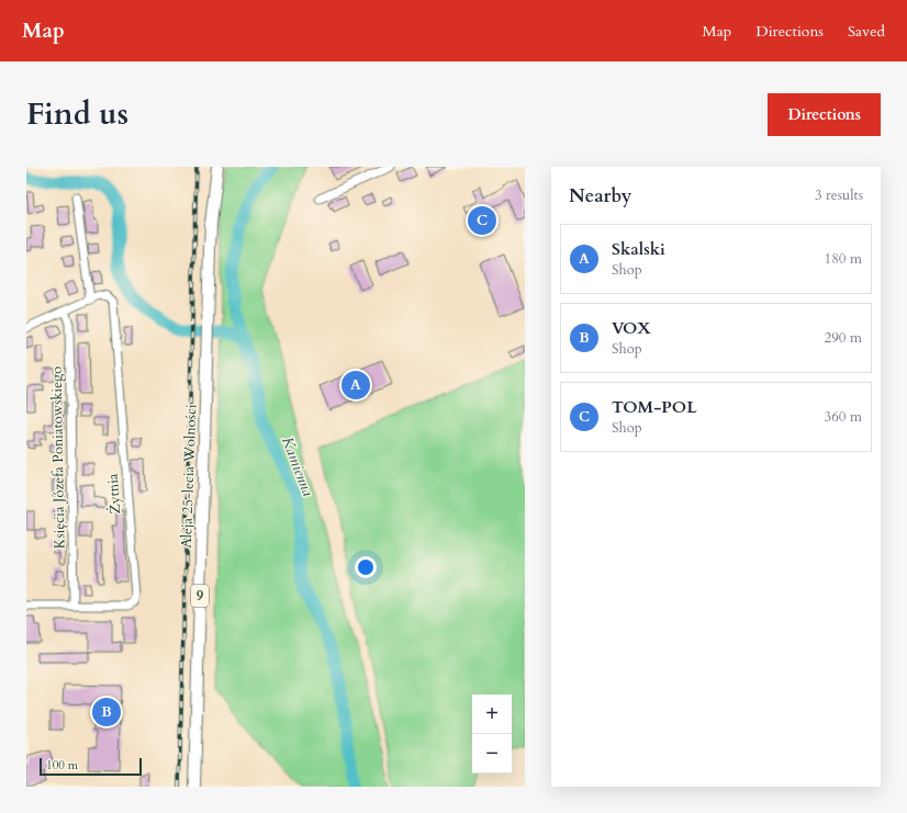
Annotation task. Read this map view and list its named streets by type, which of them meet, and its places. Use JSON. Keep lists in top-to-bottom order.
{
  "streets": {
    "main road": ["Aleja 25-lecia Wolności", "9"],
    "street": ["Księcia Józefa Poniatowskiego", "Żytnia"]
  },
  "crossings": [
    ["Księcia Józefa Poniatowskiego", "Żytnia"]
  ],
  "water": ["Kamienna"],
  "scale_bar": "100 m",
  "page": {
    "header": "Map",
    "nav": ["Map", "Directions", "Saved"],
    "title": "Find us",
    "buttons": "Directions",
    "heading": ["Nearby", "3 results"],
    "pins": ["C", "A", "B"],
    "list": [
      {
        "mark": "A",
        "name": "Skalski",
        "note": "Shop",
        "value": "180 m"
      },
      {
        "mark": "B",
        "name": "VOX",
        "note": "Shop",
        "value": "290 m"
      },
      {
        "mark": "C",
        "name": "TOM-POL",
        "note": "Shop",
        "value": "360 m"
      }
    ],
    "map_buttons": ["+", "−"],
    "scale": "100 m"
  }
}
